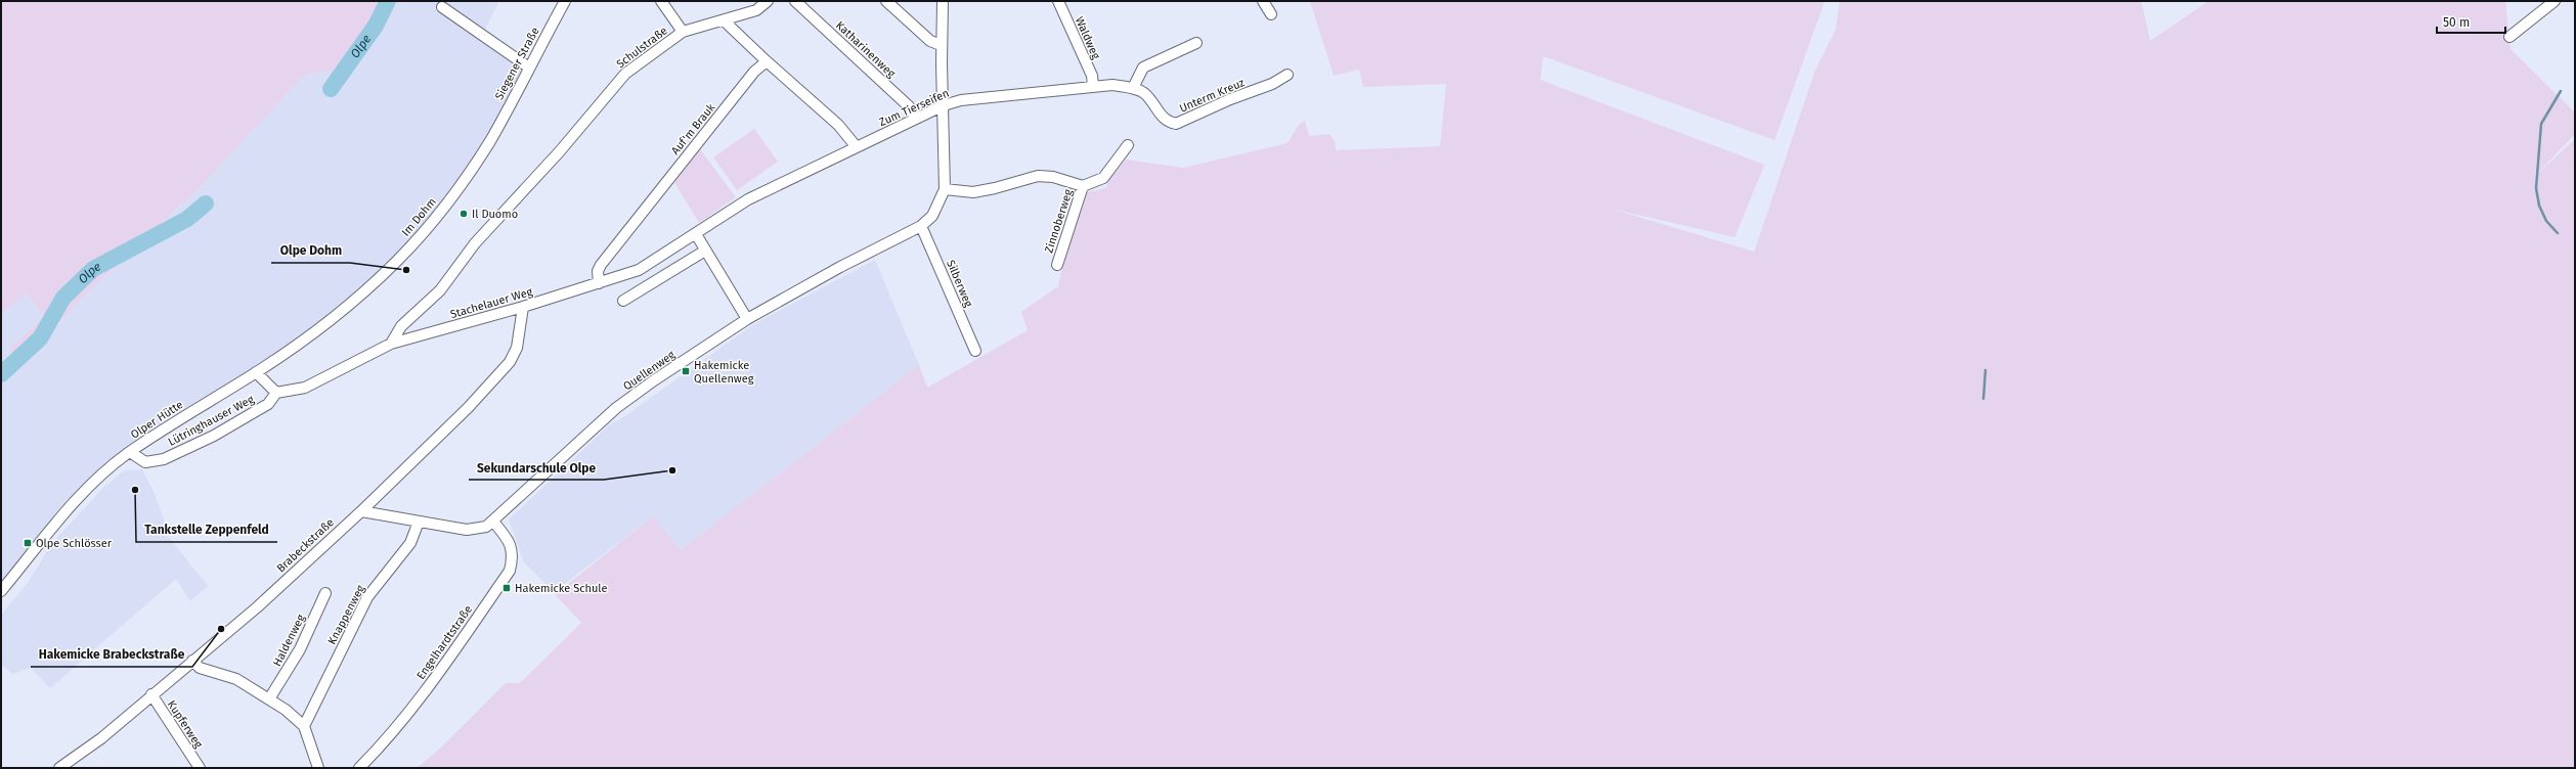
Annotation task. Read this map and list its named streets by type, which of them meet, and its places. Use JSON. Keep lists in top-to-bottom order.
{
  "streets": {
    "street": [
      "Waldweg",
      "Schulstraße",
      "Katharinenweg",
      "Siegener Straße",
      "Unterm Kreuz",
      "Zum Tierseifen",
      "Auf'm Brauk",
      "Im Dohm",
      "Zinnoberweg",
      "Silberweg",
      "Stachelauer Weg",
      "Quellenweg",
      "Olper Hütte",
      "Lütringhauser Weg",
      "Brabeckstraße",
      "Knappenweg",
      "Haldenweg",
      "Engelhardtstraße",
      "Kupferweg"
    ]
  },
  "crossings": [
    ["Waldweg", "Zum Tierseifen"],
    ["Schulstraße", "Stachelauer Weg"],
    ["Katharinenweg", "Zum Tierseifen"],
    ["Siegener Straße", "Im Dohm"],
    ["Unterm Kreuz", "Zum Tierseifen"],
    ["Zum Tierseifen", "Stachelauer Weg"],
    ["Auf'm Brauk", "Stachelauer Weg"],
    ["Im Dohm", "Olper Hütte"],
    ["Zinnoberweg", "Quellenweg"],
    ["Silberweg", "Quellenweg"],
    ["Stachelauer Weg", "Brabeckstraße"],
    ["Quellenweg", "Brabeckstraße"],
    ["Quellenweg", "Knappenweg"],
    ["Quellenweg", "Engelhardtstraße"],
    ["Olper Hütte", "Lütringhauser Weg"],
    ["Brabeckstraße", "Kupferweg"]
  ],
  "water": ["Olpe"],
  "places": {
    "other": [
      "Il Duomo",
      "Olpe Dohm",
      "Sekundarschule Olpe",
      "Tankstelle Zeppenfeld",
      "Hakemicke Brabeckstraße"
    ],
    "transit": ["Hakemicke Quellenweg", "Olpe Schlösser", "Hakemicke Schule"]
  },
  "scale_bar": "50 m"
}
